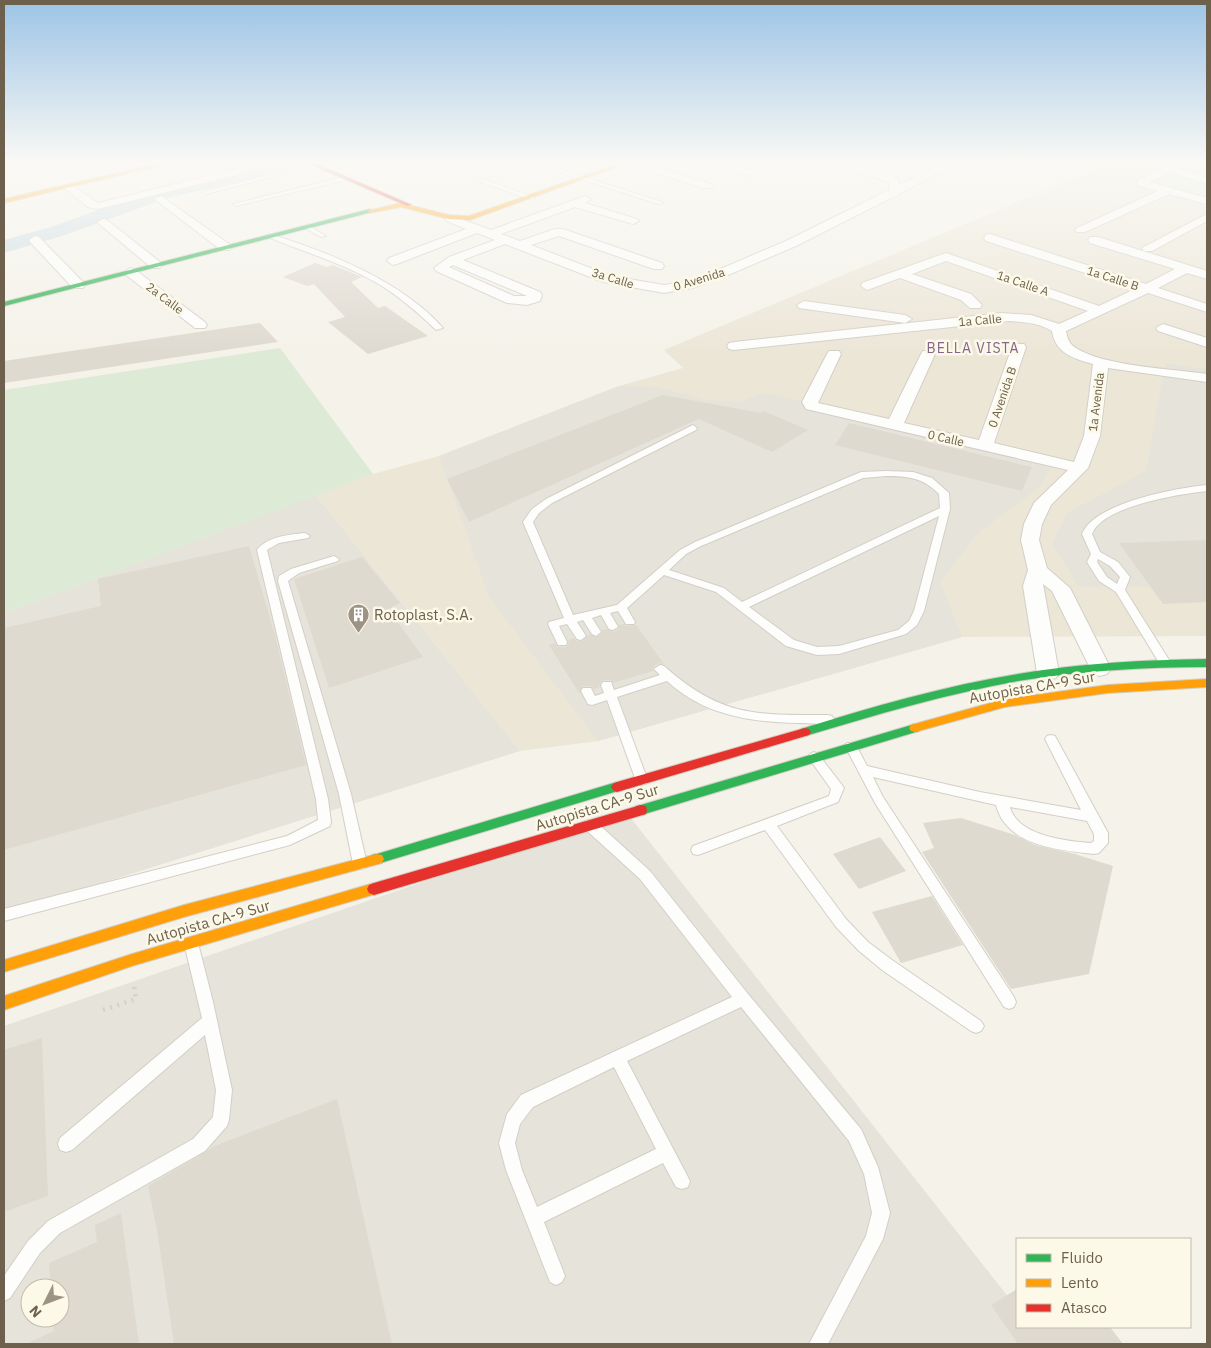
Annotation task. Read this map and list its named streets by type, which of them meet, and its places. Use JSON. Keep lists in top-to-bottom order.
{
  "streets": {
    "main road": ["Autopista CA-9 Sur"],
    "street": [
      "3a Calle",
      "1a Calle B",
      "0 Avenida",
      "1a Calle A",
      "2a Calle",
      "1a Calle",
      "0 Avenida B",
      "1a Avenida",
      "0 Calle"
    ]
  },
  "crossings": [
    ["3a Calle", "0 Avenida"],
    ["0 Avenida B", "0 Calle"],
    ["1a Avenida", "0 Calle"],
    ["1a Avenida", "Autopista CA-9 Sur"]
  ],
  "districts": ["BELLA VISTA"],
  "places": {
    "building": ["Rotoplast, S.A."]
  },
  "legend": ["Fluido", "Lento", "Atasco"],
  "north": "bottom left"
}
